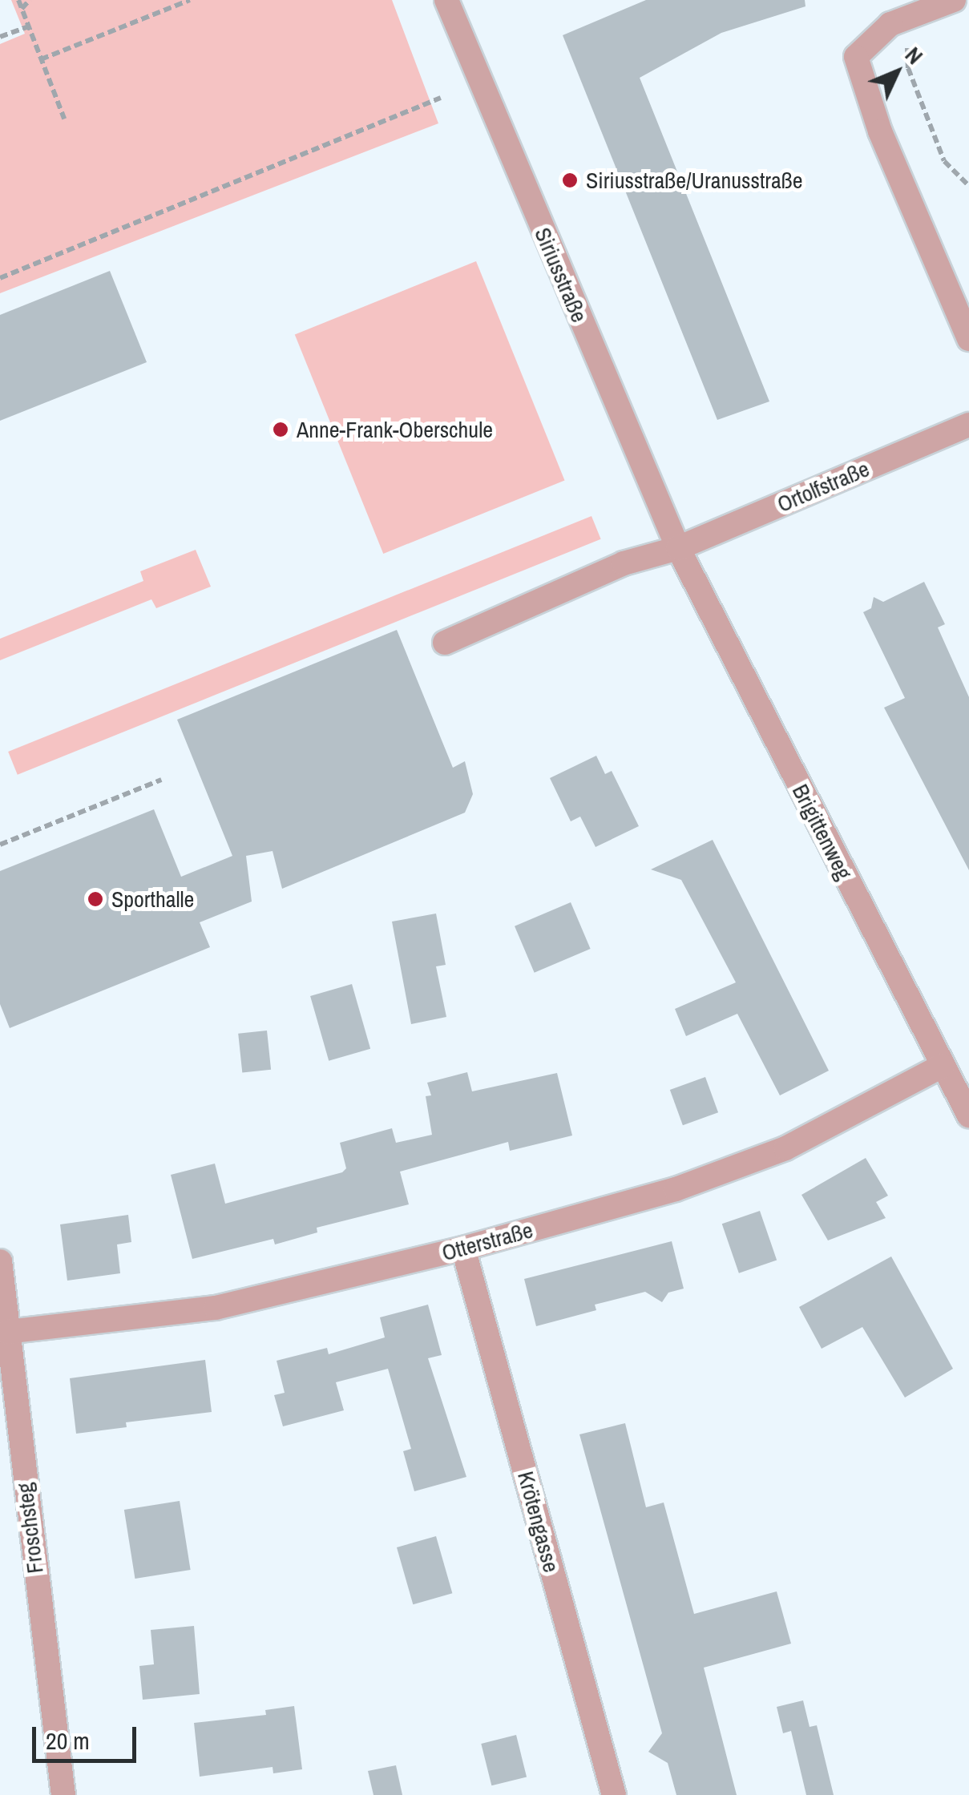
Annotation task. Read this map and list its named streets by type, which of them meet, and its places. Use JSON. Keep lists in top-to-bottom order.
{
  "streets": {
    "street": [
      "Siriusstraße",
      "Ortolfstraße",
      "Brigittenweg",
      "Otterstraße",
      "Krötengasse",
      "Froschsteg"
    ]
  },
  "crossings": [
    ["Siriusstraße", "Ortolfstraße"],
    ["Siriusstraße", "Brigittenweg"],
    ["Ortolfstraße", "Brigittenweg"],
    ["Brigittenweg", "Otterstraße"],
    ["Otterstraße", "Krötengasse"],
    ["Otterstraße", "Froschsteg"]
  ],
  "places": ["Siriusstraße/Uranusstraße", "Anne-Frank-Oberschule", "Sporthalle"],
  "scale_bar": "20 m",
  "north": "top right"
}
